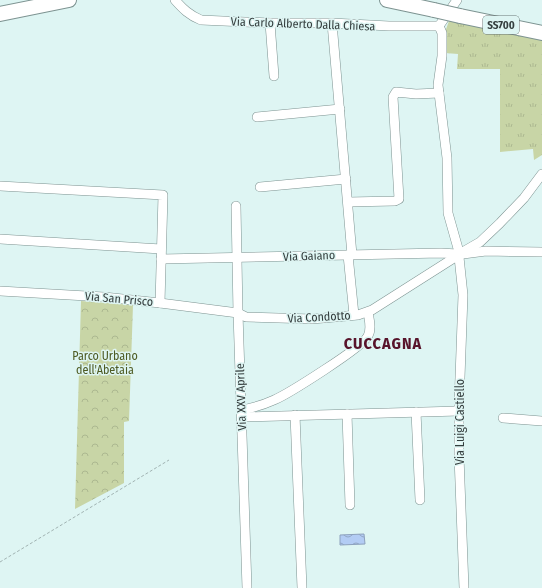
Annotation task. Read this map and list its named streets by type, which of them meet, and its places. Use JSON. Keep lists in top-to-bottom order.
{
  "streets": {
    "highway": ["SS700"],
    "street": [
      "Via Carlo Alberto Dalla Chiesa",
      "Via Gaiano",
      "Via San Prisco",
      "Via Condotto",
      "Via XXV Aprile",
      "Via Luigi Castiello"
    ]
  },
  "crossings": [
    ["Via Carlo Alberto Dalla Chiesa", "Via Luigi Castiello"],
    ["Via Gaiano", "Via Condotto"],
    ["Via Gaiano", "Via XXV Aprile"],
    ["Via Gaiano", "Via Luigi Castiello"],
    ["Via San Prisco", "Via Condotto"],
    ["Via San Prisco", "Via XXV Aprile"],
    ["Via Condotto", "Via XXV Aprile"],
    ["Via Condotto", "Via Luigi Castiello"]
  ],
  "districts": ["CUCCAGNA"],
  "parks": ["Parco Urbano dell'Abetaia"]
}
